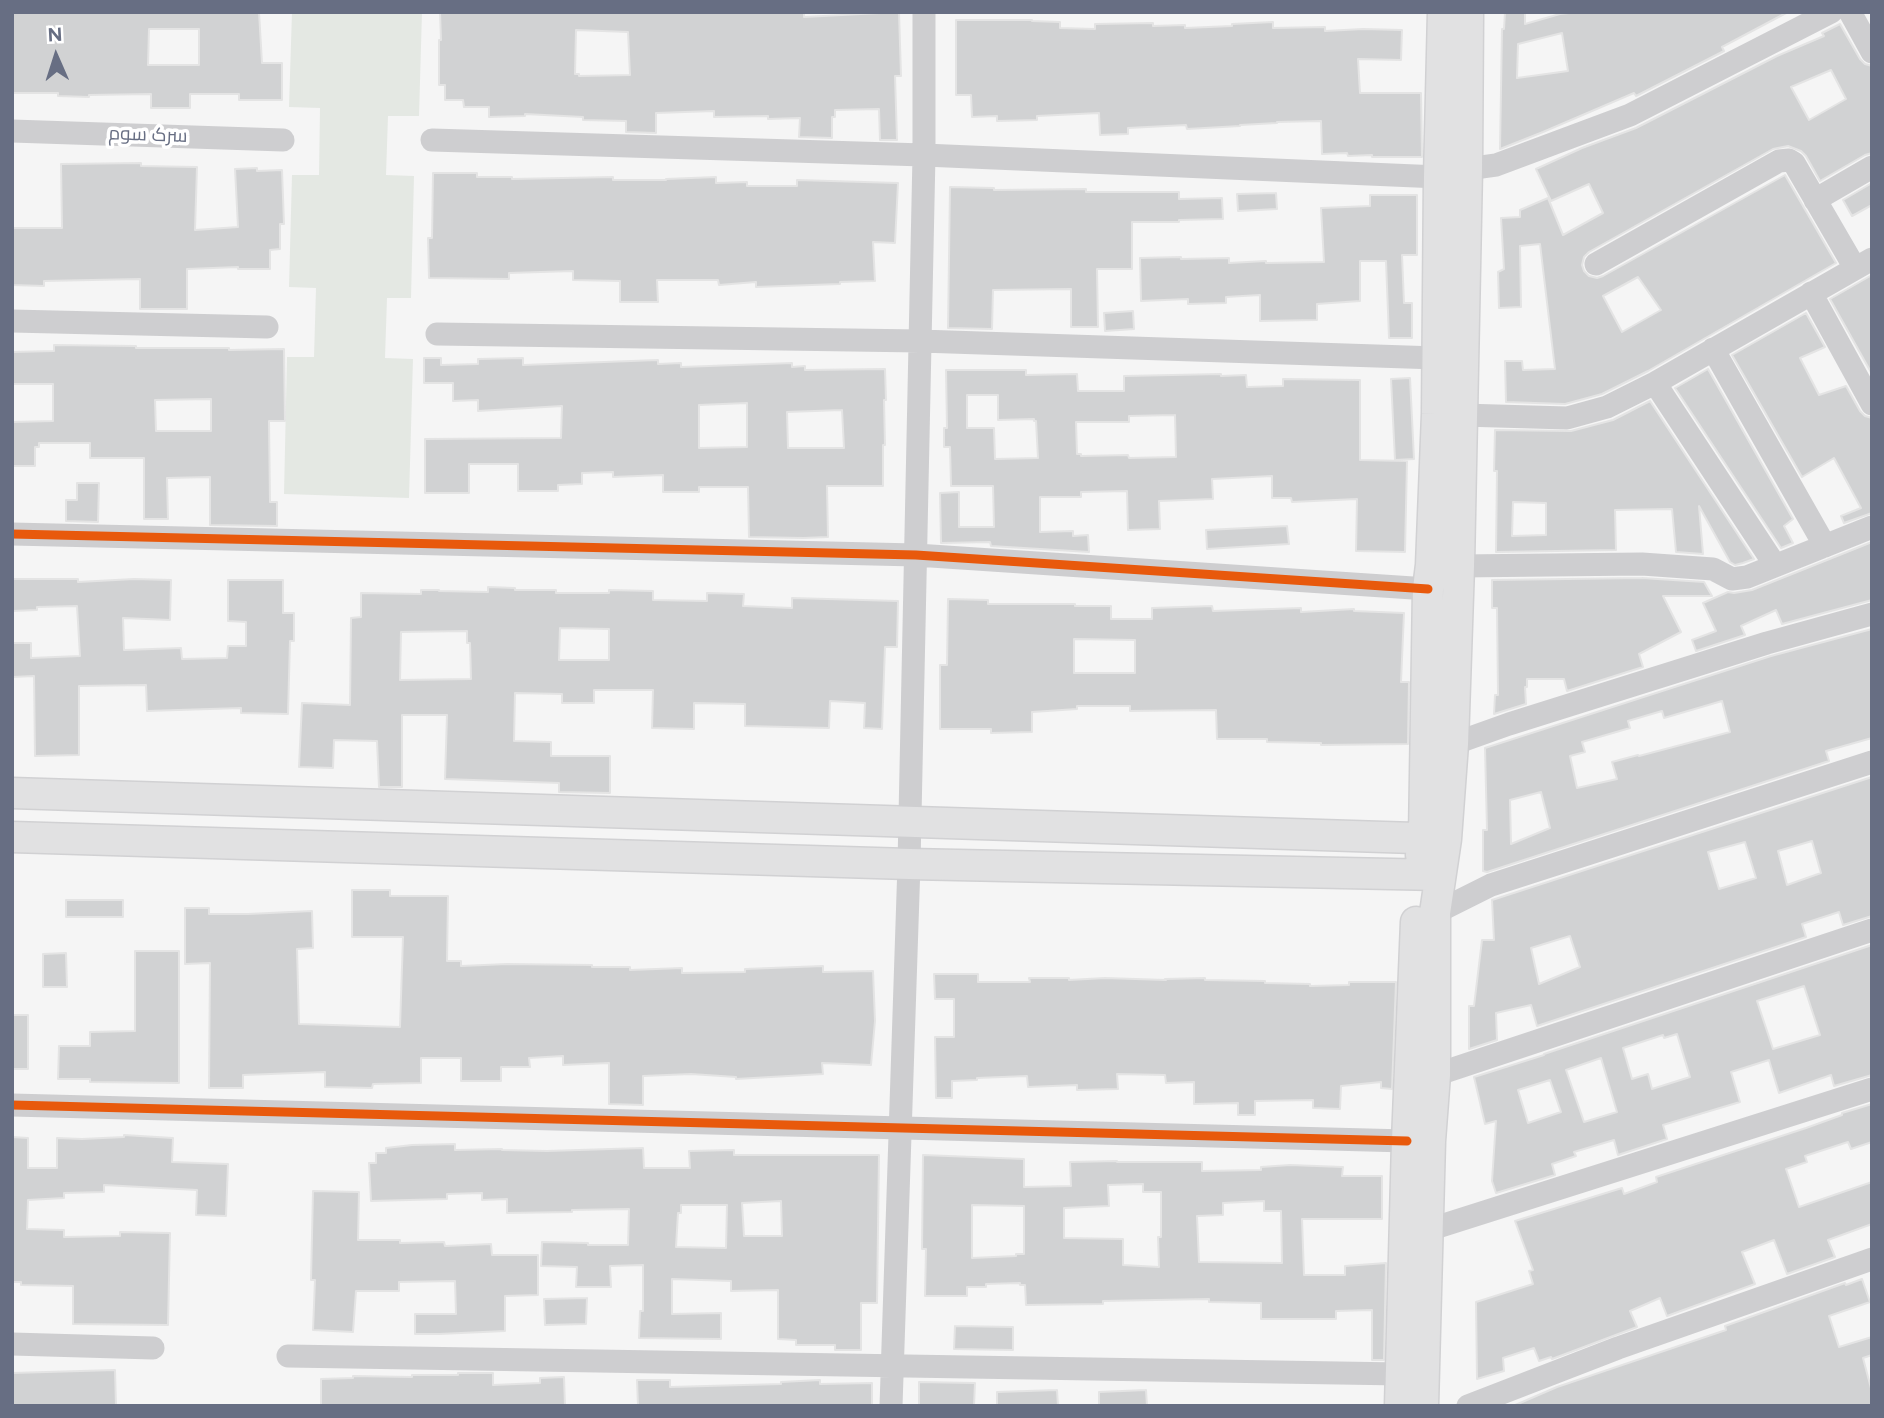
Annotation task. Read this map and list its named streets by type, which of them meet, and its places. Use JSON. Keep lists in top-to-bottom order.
{
  "streets": {
    "street": ["سرک سوم"]
  },
  "north": "top"
}
